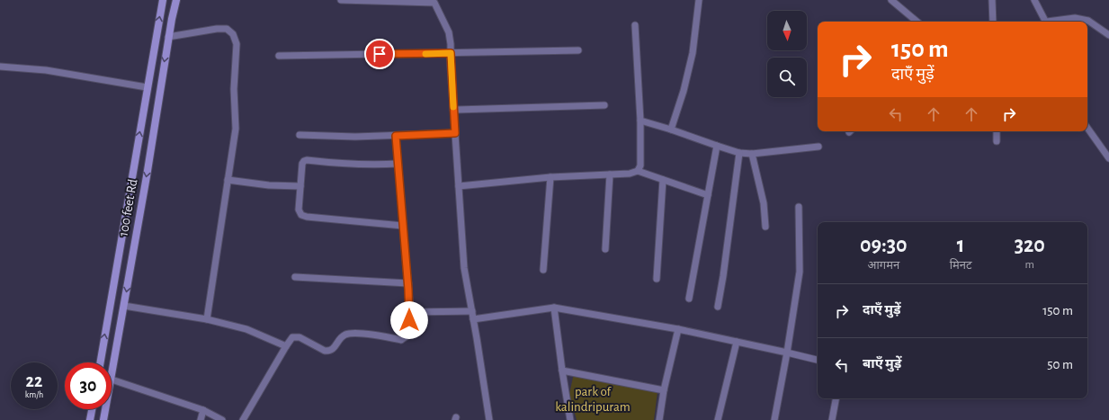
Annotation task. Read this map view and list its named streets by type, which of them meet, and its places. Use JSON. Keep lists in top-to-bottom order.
{
  "streets": {
    "main road": ["100 feet Rd"]
  },
  "parks": ["park of kalindripuram"],
  "north": "bottom",
  "page": {
    "turn": ["150 m", "दाएँ मुड़ें"],
    "eta": [
      "09:30",
      "आगमन",
      "1",
      "मिनट",
      "320",
      "m"
    ],
    "list": [
      {
        "name": "दाएँ मुड़ें",
        "value": "150 m"
      },
      {
        "name": "बाएँ मुड़ें",
        "value": "50 m"
      }
    ],
    "speed": "22 km/h",
    "limit": "30"
  }
}
